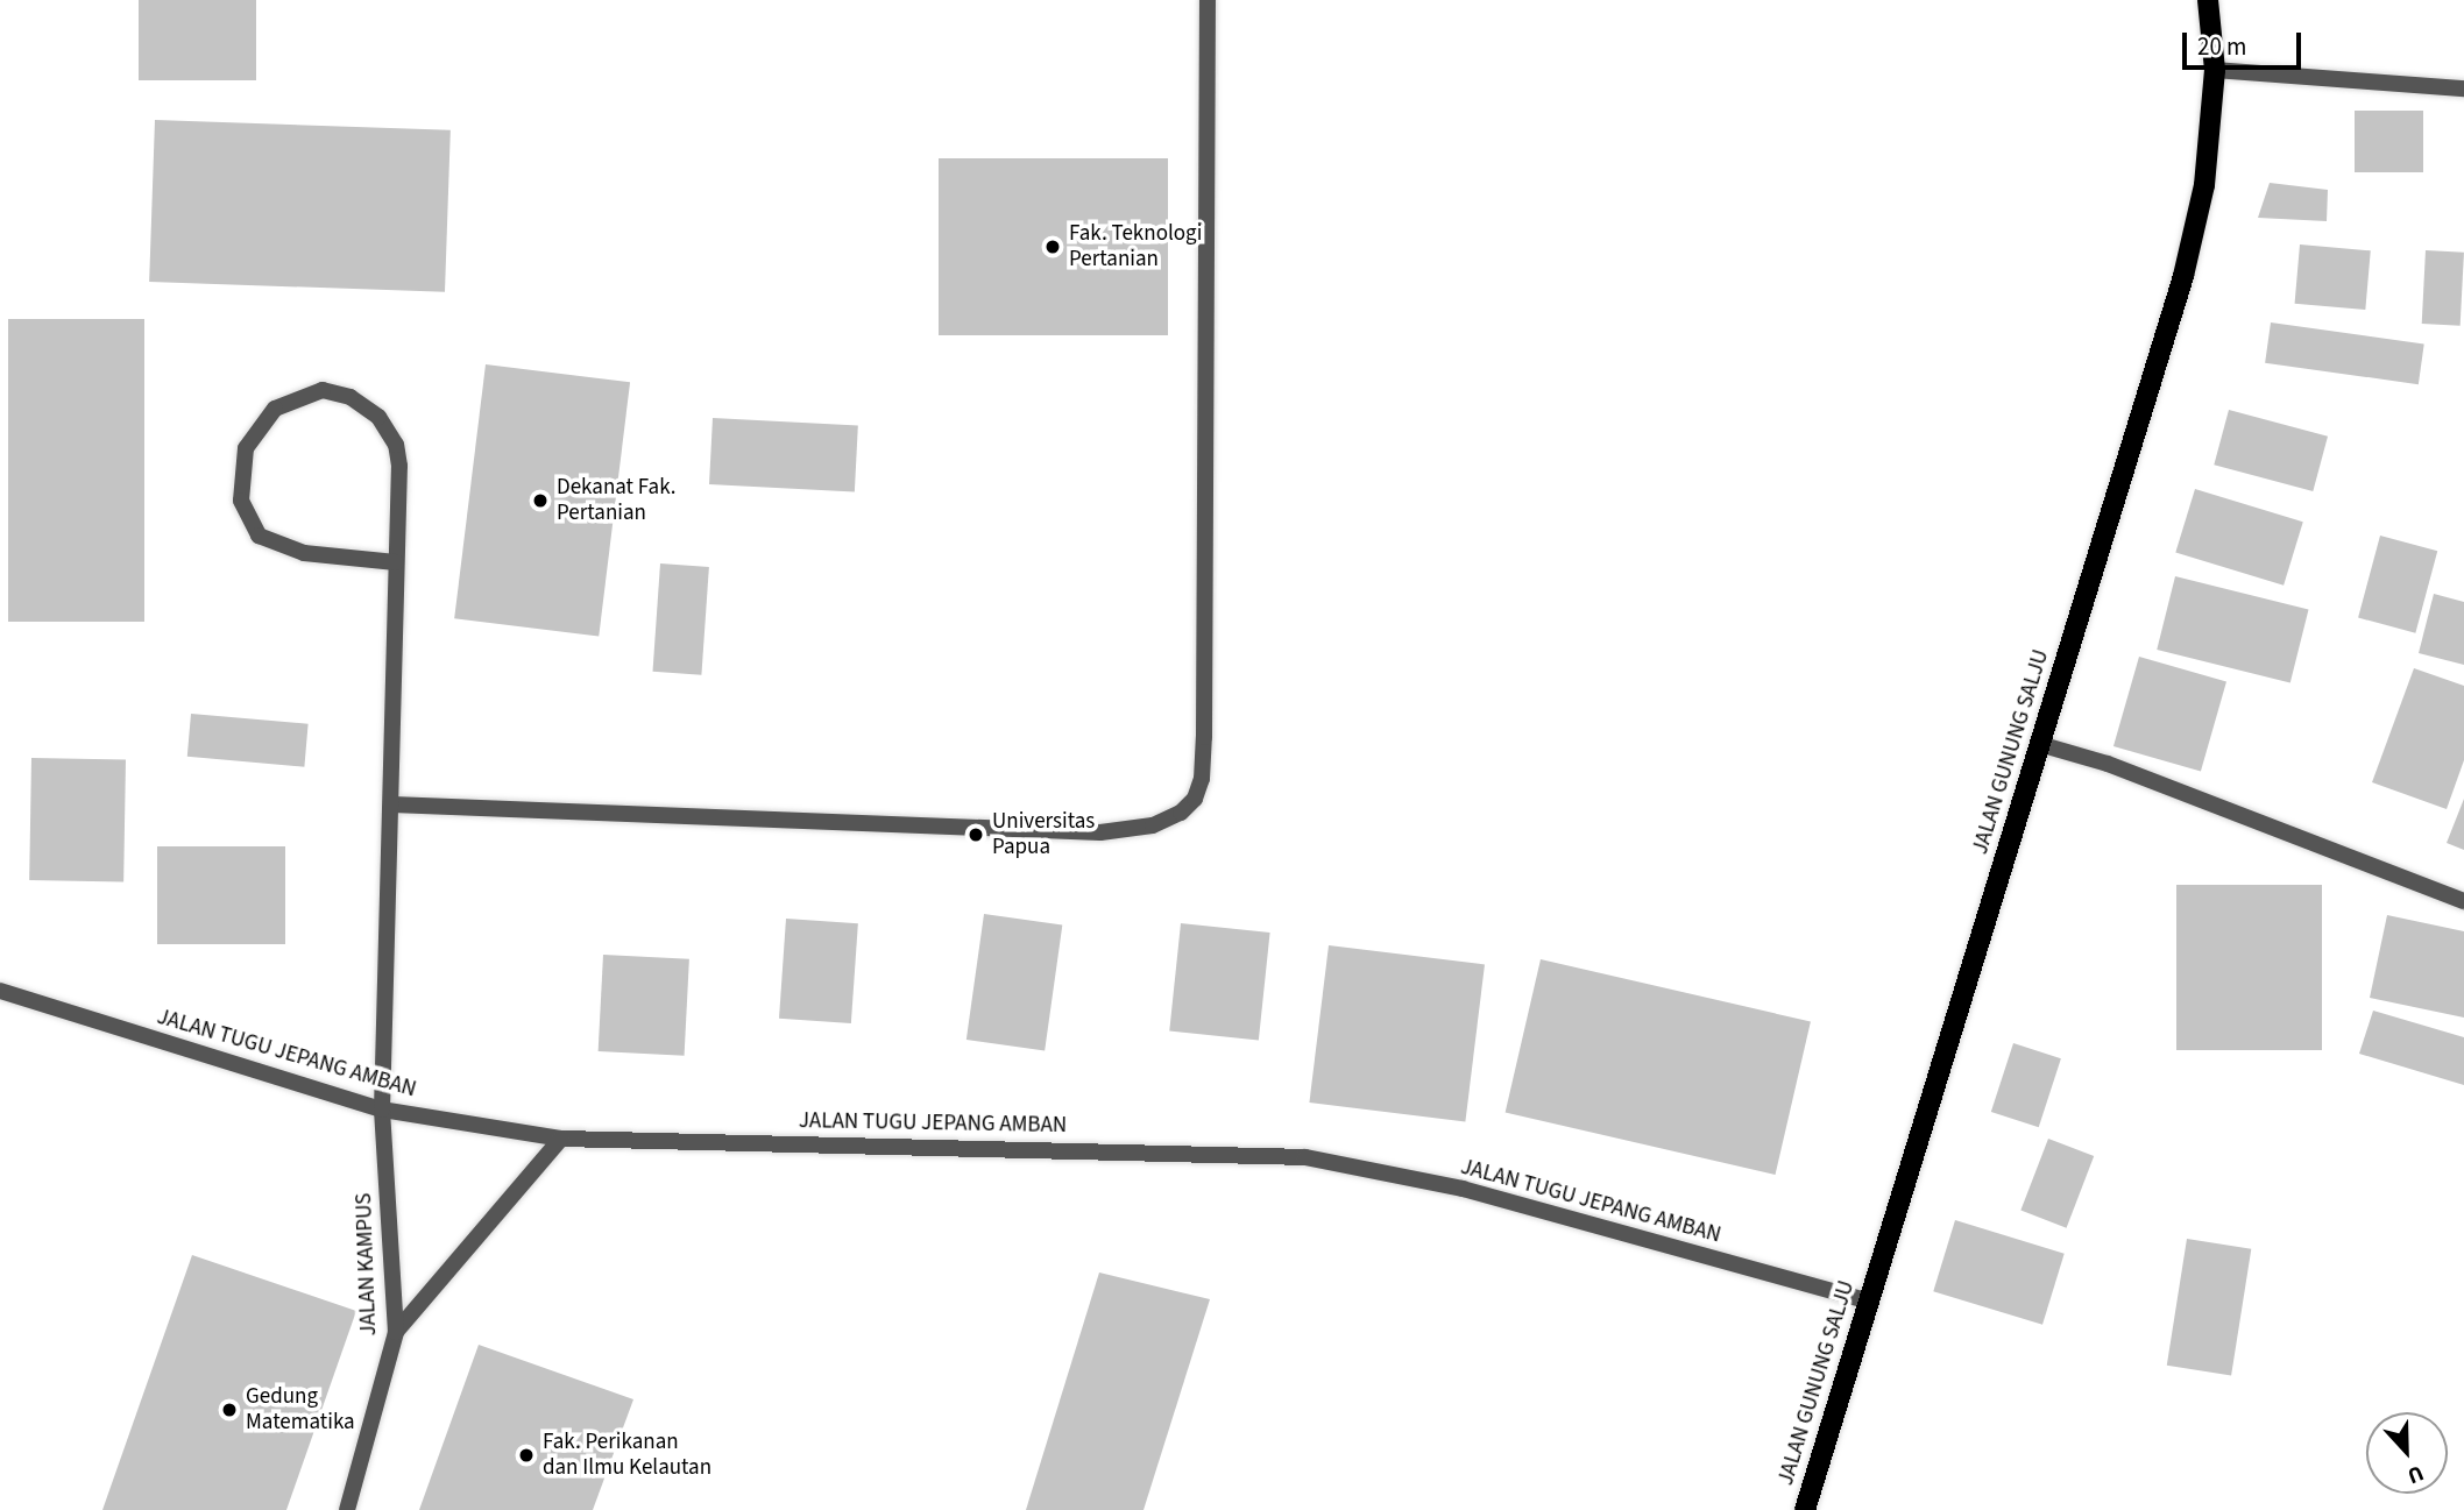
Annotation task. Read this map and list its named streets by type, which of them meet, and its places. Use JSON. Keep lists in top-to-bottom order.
{
  "streets": {
    "main road": ["JALAN GUNUNG SALJU"],
    "street": ["JALAN TUGU JEPANG AMBAN", "JALAN KAMPUS"]
  },
  "crossings": [
    ["JALAN GUNUNG SALJU", "JALAN TUGU JEPANG AMBAN"],
    ["JALAN TUGU JEPANG AMBAN", "JALAN KAMPUS"]
  ],
  "places": [
    "Fak. Teknologi Pertanian",
    "Dekanat Fak. Pertanian",
    "Universitas Papua",
    "Gedung Matematika",
    "Fak. Perikanan dan Ilmu Kelautan"
  ],
  "scale_bar": "20 m",
  "north": "bottom"
}
